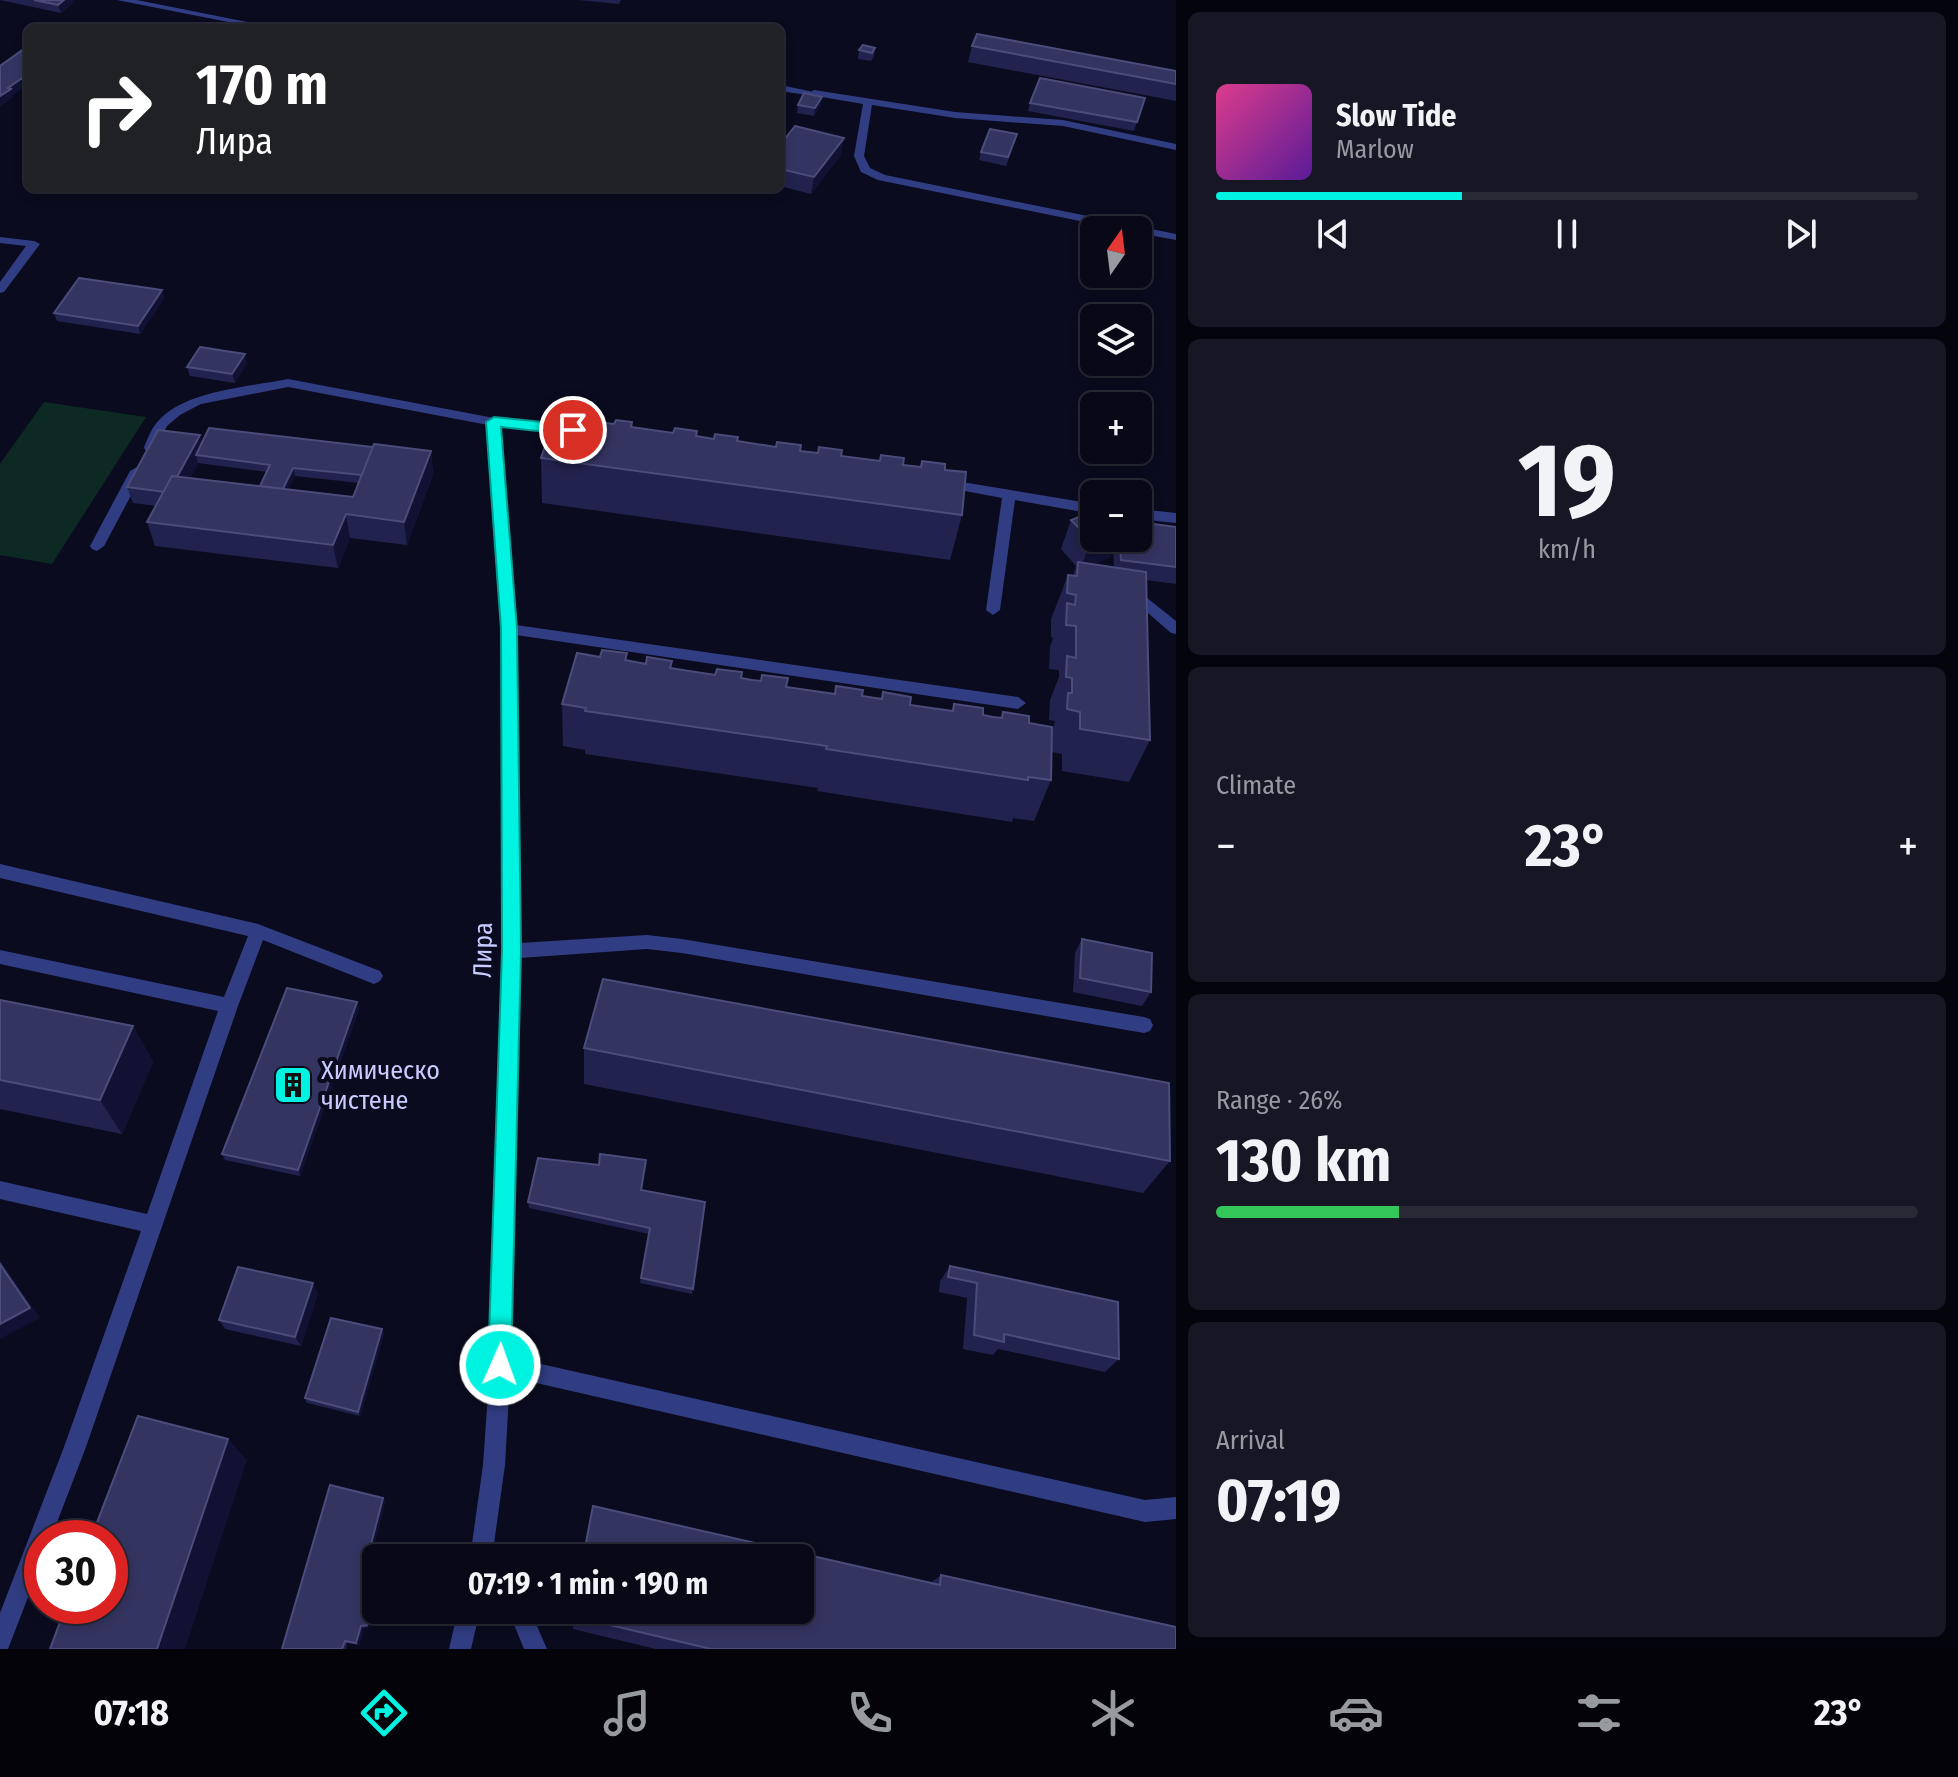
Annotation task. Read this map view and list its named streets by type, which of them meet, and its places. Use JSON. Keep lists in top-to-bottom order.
{
  "streets": {
    "street": ["Лира"]
  },
  "places": {
    "building": ["Химическо чистене"]
  },
  "north": "top",
  "page": {
    "turn": ["170 m", "Лира"],
    "song": ["Slow Tide", "Marlow"],
    "map_buttons": ["+", "−"],
    "tile": [
      ["19", "km/h"],
      "Climate",
      ["Range · 26%", "130 km"],
      ["Arrival", "07:19"]
    ],
    "heat": ["−", "23°", "+"],
    "limit": "30",
    "trip": "07:19 · 1 min · 190 m",
    "tabs": ["07:18", "23°"]
  }
}
